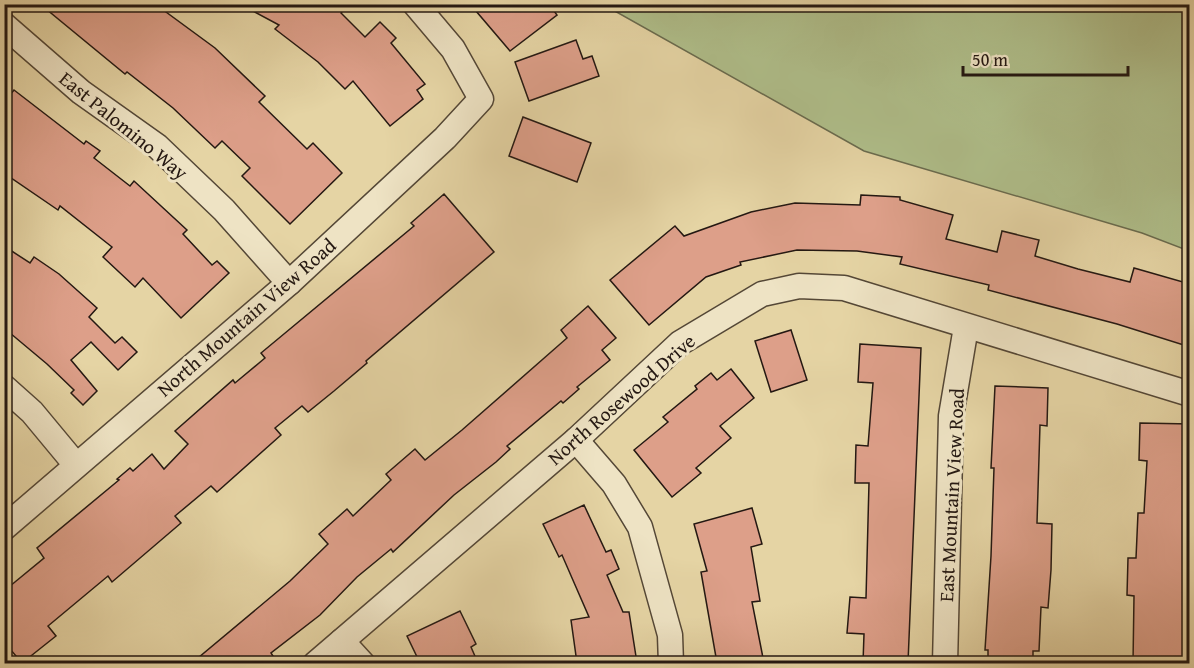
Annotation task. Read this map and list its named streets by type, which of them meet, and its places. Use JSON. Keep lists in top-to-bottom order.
{
  "streets": {
    "street": [
      "East Palomino Way",
      "North Mountain View Road",
      "North Rosewood Drive",
      "East Mountain View Road"
    ]
  },
  "crossings": [
    ["East Palomino Way", "North Mountain View Road"],
    ["North Rosewood Drive", "East Mountain View Road"]
  ],
  "scale_bar": "50 m"
}
